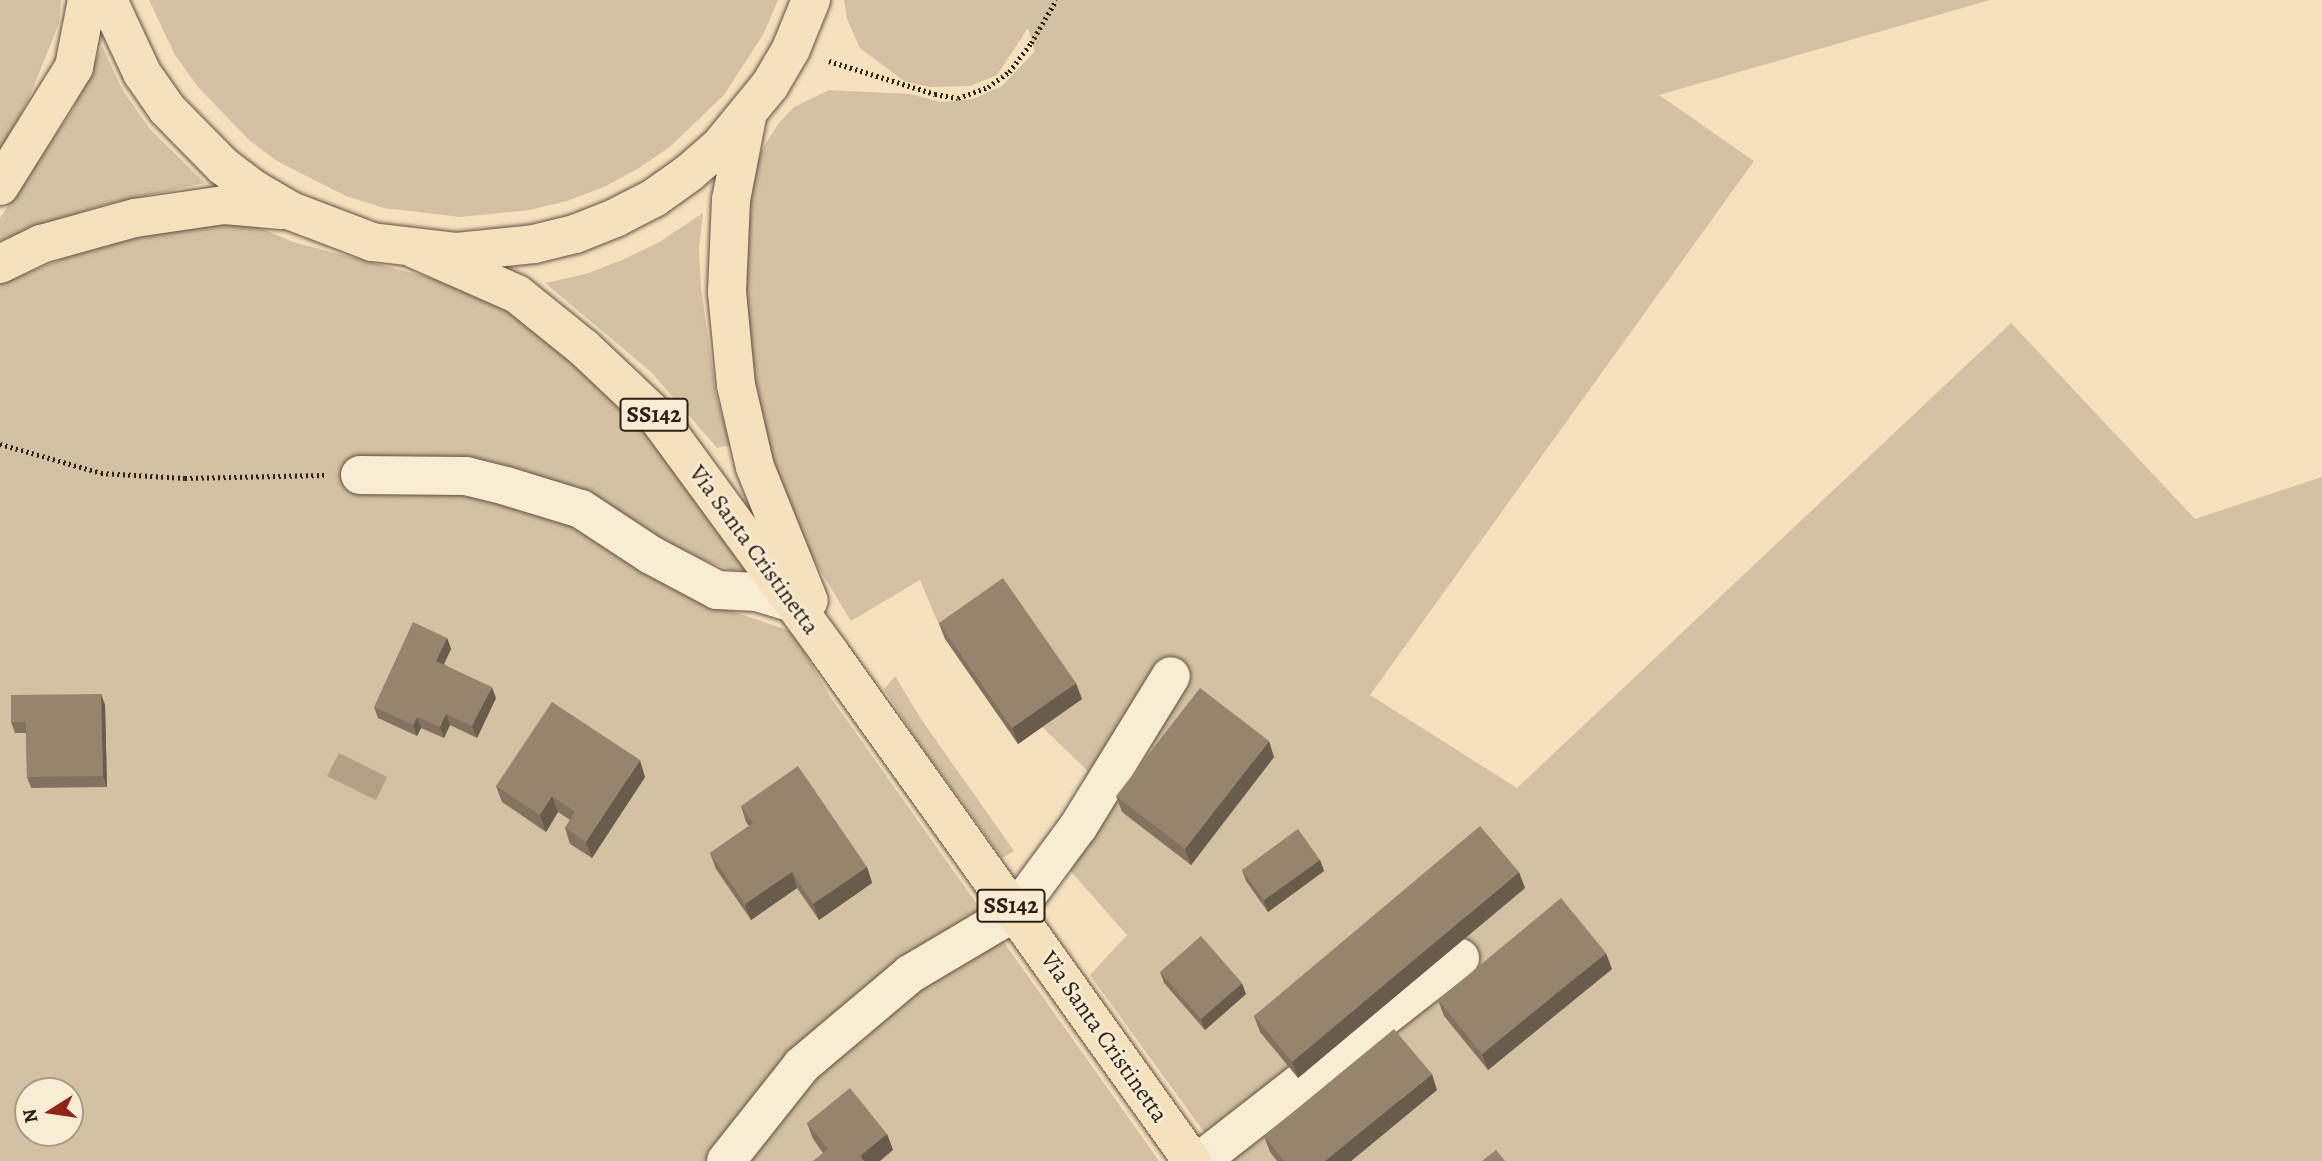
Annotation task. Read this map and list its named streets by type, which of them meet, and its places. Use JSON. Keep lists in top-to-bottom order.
{
  "streets": {
    "main road": ["SS142", "Via Santa Cristinetta"]
  },
  "north": "left"
}
